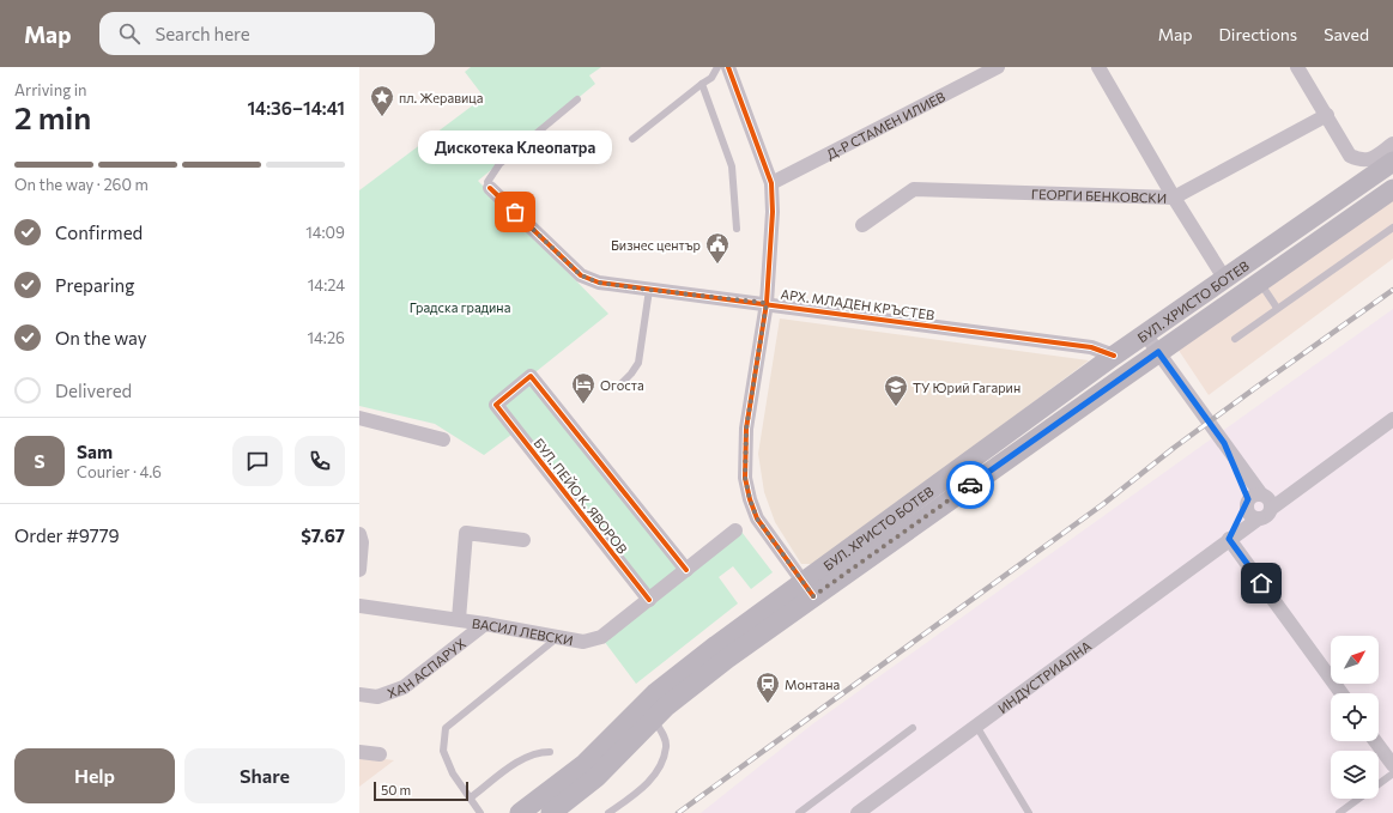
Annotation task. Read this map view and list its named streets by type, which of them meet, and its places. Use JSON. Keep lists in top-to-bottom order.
{
  "streets": {
    "main road": ["БУЛ. ХРИСТО БОТЕВ"],
    "street": [
      "Д-Р СТАМЕН ИЛИЕВ",
      "ГЕОРГИ БЕНКОВСКИ",
      "АРХ. МЛАДЕН КРЪСТЕВ",
      "БУЛ. ПЕЙО К. ЯВОРОВ",
      "ВАСИЛ ЛЕВСКИ",
      "ХАН АСПАРУХ",
      "ИНДУСТРИАЛНА"
    ]
  },
  "crossings": [
    ["БУЛ. ХРИСТО БОТЕВ", "АРХ. МЛАДЕН КРЪСТЕВ"],
    ["БУЛ. ПЕЙО К. ЯВОРОВ", "ВАСИЛ ЛЕВСКИ"],
    ["ВАСИЛ ЛЕВСКИ", "ХАН АСПАРУХ"]
  ],
  "parks": ["Градска градина"],
  "places": {
    "place": ["пл. Жеравица"],
    "other": ["Дискотека Клеопатра"],
    "public building": ["Бизнес център"],
    "hotel": ["Огоста"],
    "school or university": ["ТУ Юрий Гагарин"],
    "station": ["Монтана"]
  },
  "scale_bar": "50 m",
  "north": "top right",
  "page": {
    "header": "Map",
    "search": "Search here",
    "nav": ["Map", "Directions", "Saved"],
    "heading": ["2 min", "Arriving in", "14:36–14:41"],
    "panel": [
      "Sam",
      "Courier · 4.6",
      "Order #9779",
      "$7.67"
    ],
    "bubble": "Дискотека Клеопатра",
    "bar": "On the way · 260 m",
    "list": [
      ["Confirmed", "14:09"],
      ["Preparing", "14:24"],
      ["On the way", "14:26"],
      "Delivered"
    ],
    "round": "S",
    "buttons": ["Help", "Share"],
    "scale": "50 m"
  }
}
